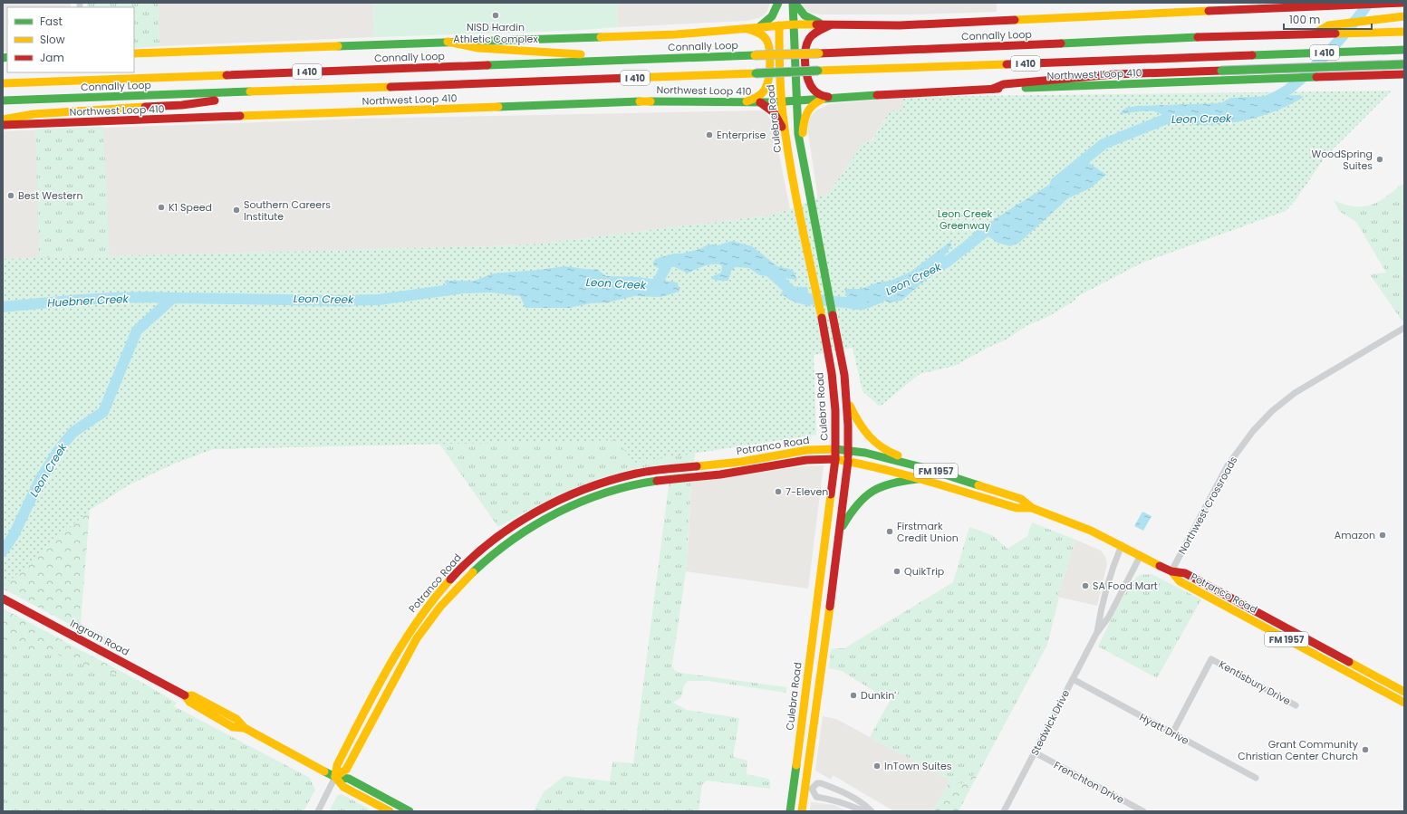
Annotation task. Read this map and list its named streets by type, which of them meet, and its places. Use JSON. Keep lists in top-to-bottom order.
{
  "streets": {
    "main road": [
      "Connally Loop",
      "I 410",
      "Northwest Loop 410",
      "Culebra Road",
      "Potranco Road",
      "FM 1957",
      "Ingram Road"
    ],
    "street": [
      "Northwest Crossroads",
      "Kentisbury Drive",
      "Stedwick Drive",
      "Hyatt Drive",
      "Frenchton Drive"
    ]
  },
  "crossings": [
    ["Connally Loop", "I 410"],
    ["Northwest Loop 410", "Culebra Road"],
    ["Culebra Road", "Potranco Road"],
    ["Potranco Road", "FM 1957"],
    ["Potranco Road", "Northwest Crossroads"],
    ["Potranco Road", "Ingram Road"],
    ["FM 1957", "Northwest Crossroads"],
    ["FM 1957", "Stedwick Drive"],
    ["Kentisbury Drive", "Hyatt Drive"],
    ["Stedwick Drive", "Hyatt Drive"],
    ["Stedwick Drive", "Frenchton Drive"]
  ],
  "water": ["Leon Creek", "Huebner Creek"],
  "parks": ["Leon Creek Greenway"],
  "places": [
    "NISD Hardin Athletic Complex",
    "Enterprise",
    "WoodSpring Suites",
    "Best Western",
    "K1 Speed",
    "Southern Careers Institute",
    "7-Eleven",
    "Firstmark Credit Union",
    "Amazon",
    "QuikTrip",
    "SA Food Mart",
    "Dunkin'",
    "Grant Community Christian Center Church",
    "InTown Suites"
  ],
  "legend": ["Fast", "Slow", "Jam"],
  "scale_bar": "100 m"
}
